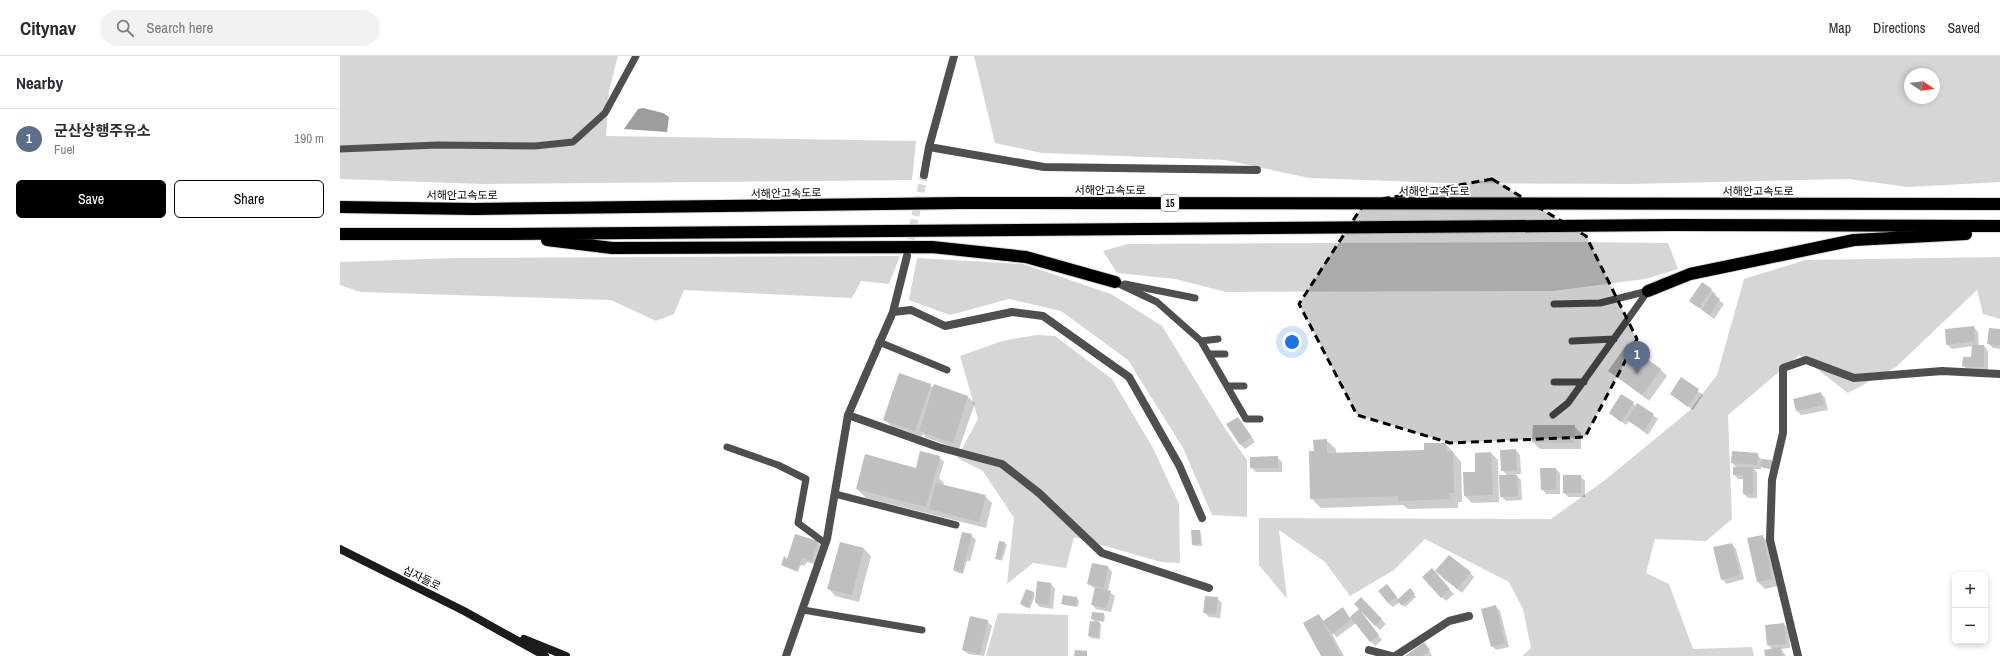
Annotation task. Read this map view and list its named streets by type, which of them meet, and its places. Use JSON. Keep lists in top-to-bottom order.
{
  "streets": {
    "highway": ["서해안고속도로", "15"],
    "main road": ["십자들로"]
  },
  "north": "right",
  "page": {
    "header": "Citynav",
    "search": "Search here",
    "nav": ["Map", "Directions", "Saved"],
    "heading": "Nearby",
    "list": [
      {
        "mark": "1",
        "name": "군산상행주유소",
        "note": "Fuel",
        "value": "190 m"
      }
    ],
    "buttons": ["Save", "Share"],
    "pins": "1",
    "map_buttons": ["+", "−"]
  }
}
